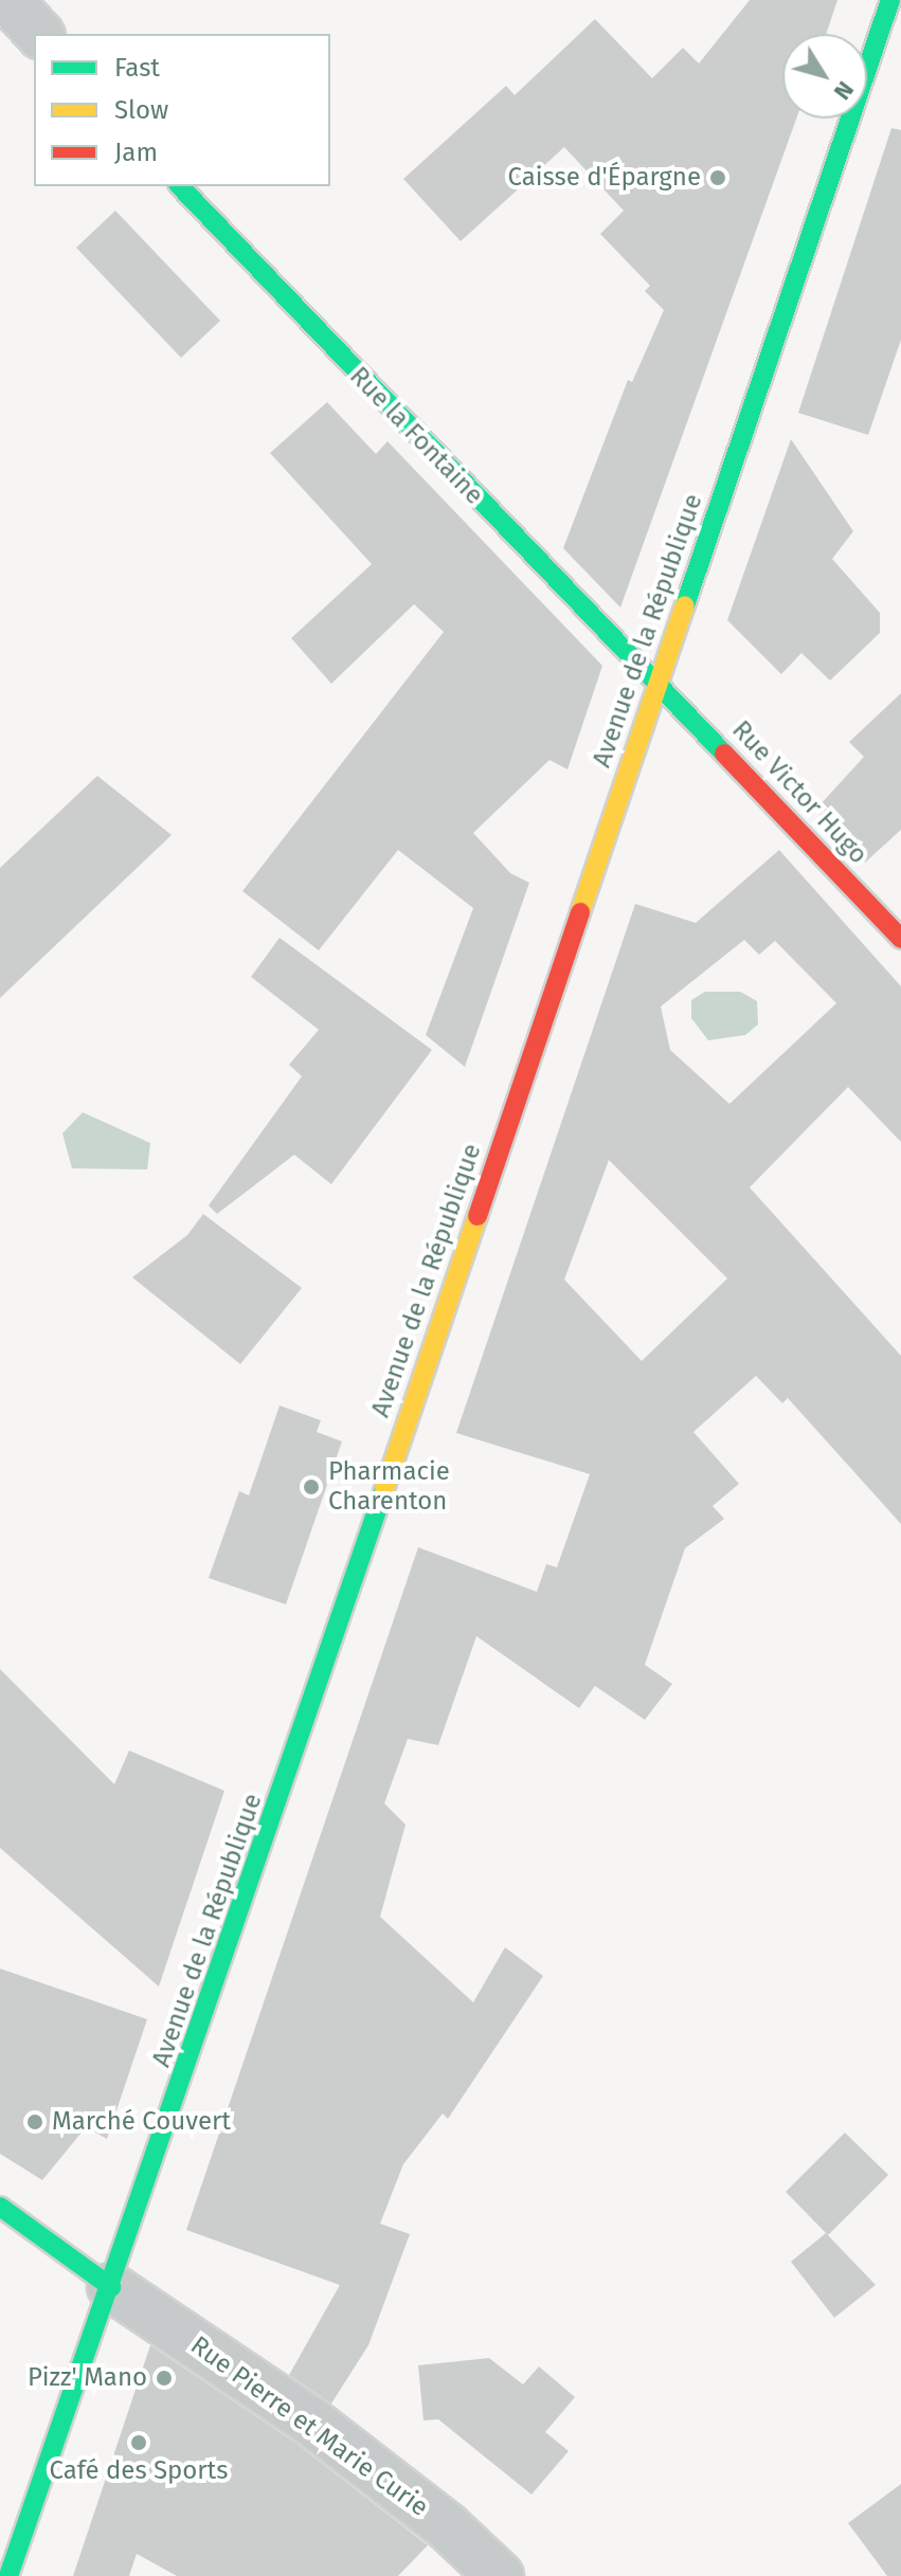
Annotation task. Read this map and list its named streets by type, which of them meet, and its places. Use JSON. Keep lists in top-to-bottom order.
{
  "streets": {
    "main road": ["Rue la Fontaine", "Avenue de la République", "Rue Victor Hugo"],
    "street": ["Rue Pierre et Marie Curie"]
  },
  "crossings": [
    ["Rue la Fontaine", "Avenue de la République"],
    ["Rue la Fontaine", "Rue Victor Hugo"],
    ["Avenue de la République", "Rue Victor Hugo"],
    ["Avenue de la République", "Rue Pierre et Marie Curie"]
  ],
  "places": [
    "Caisse d'Épargne",
    "Pharmacie Charenton",
    "Marché Couvert",
    "Pizz' Mano",
    "Café des Sports"
  ],
  "legend": ["Fast", "Slow", "Jam"],
  "north": "bottom right"
}
